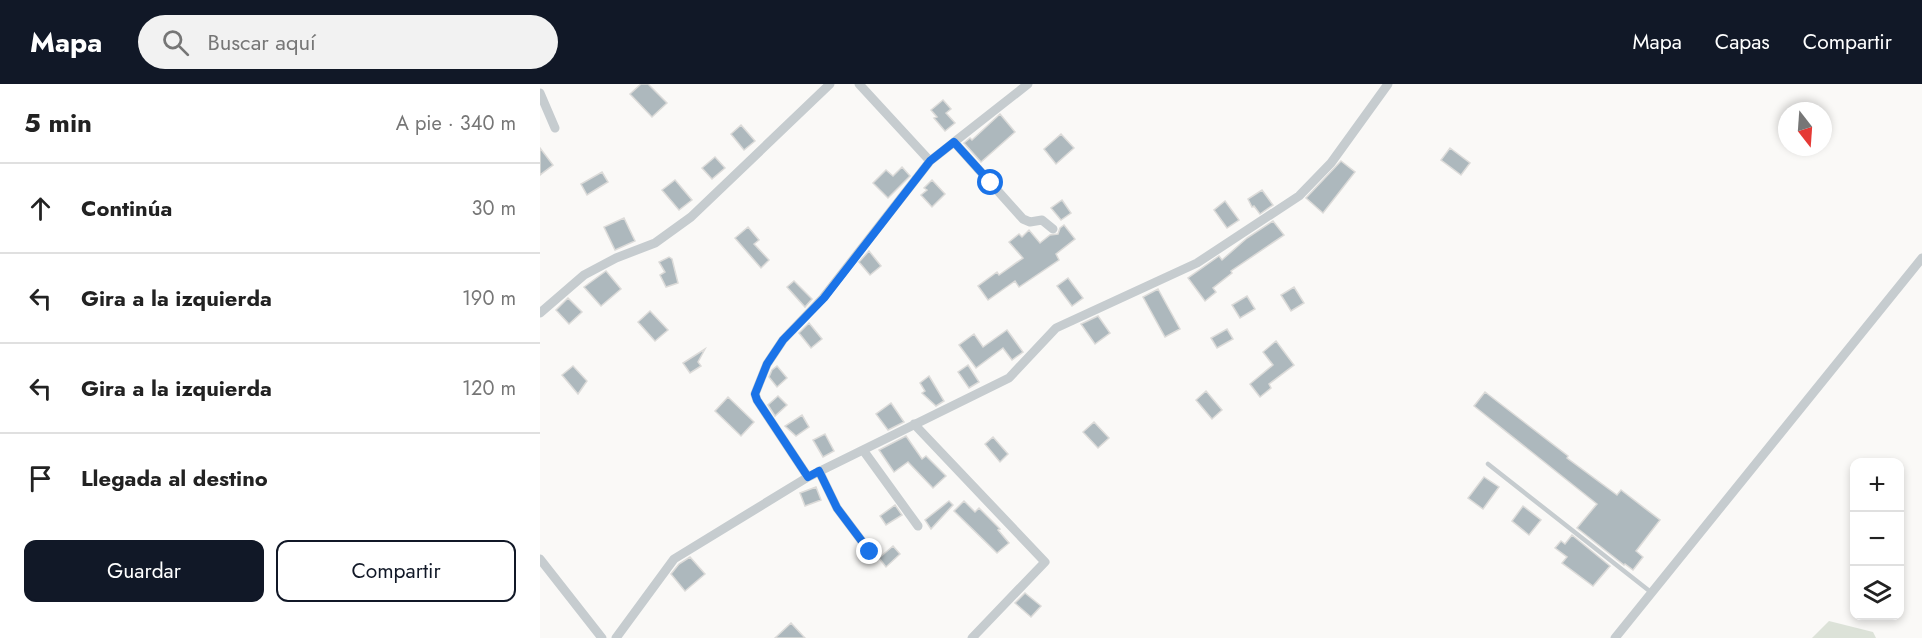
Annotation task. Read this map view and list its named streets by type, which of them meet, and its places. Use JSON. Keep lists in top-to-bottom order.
{
  "north": "bottom",
  "page": {
    "header": "Mapa",
    "search": "Buscar aquí",
    "nav": ["Mapa", "Capas", "Compartir"],
    "heading": ["5 min", "A pie · 340 m"],
    "list": [
      ["Continúa", "30 m"],
      ["Gira a la izquierda", "190 m"],
      ["Gira a la izquierda", "120 m"],
      "Llegada al destino"
    ],
    "map_buttons": ["+", "−"],
    "buttons": ["Guardar", "Compartir"]
  }
}
